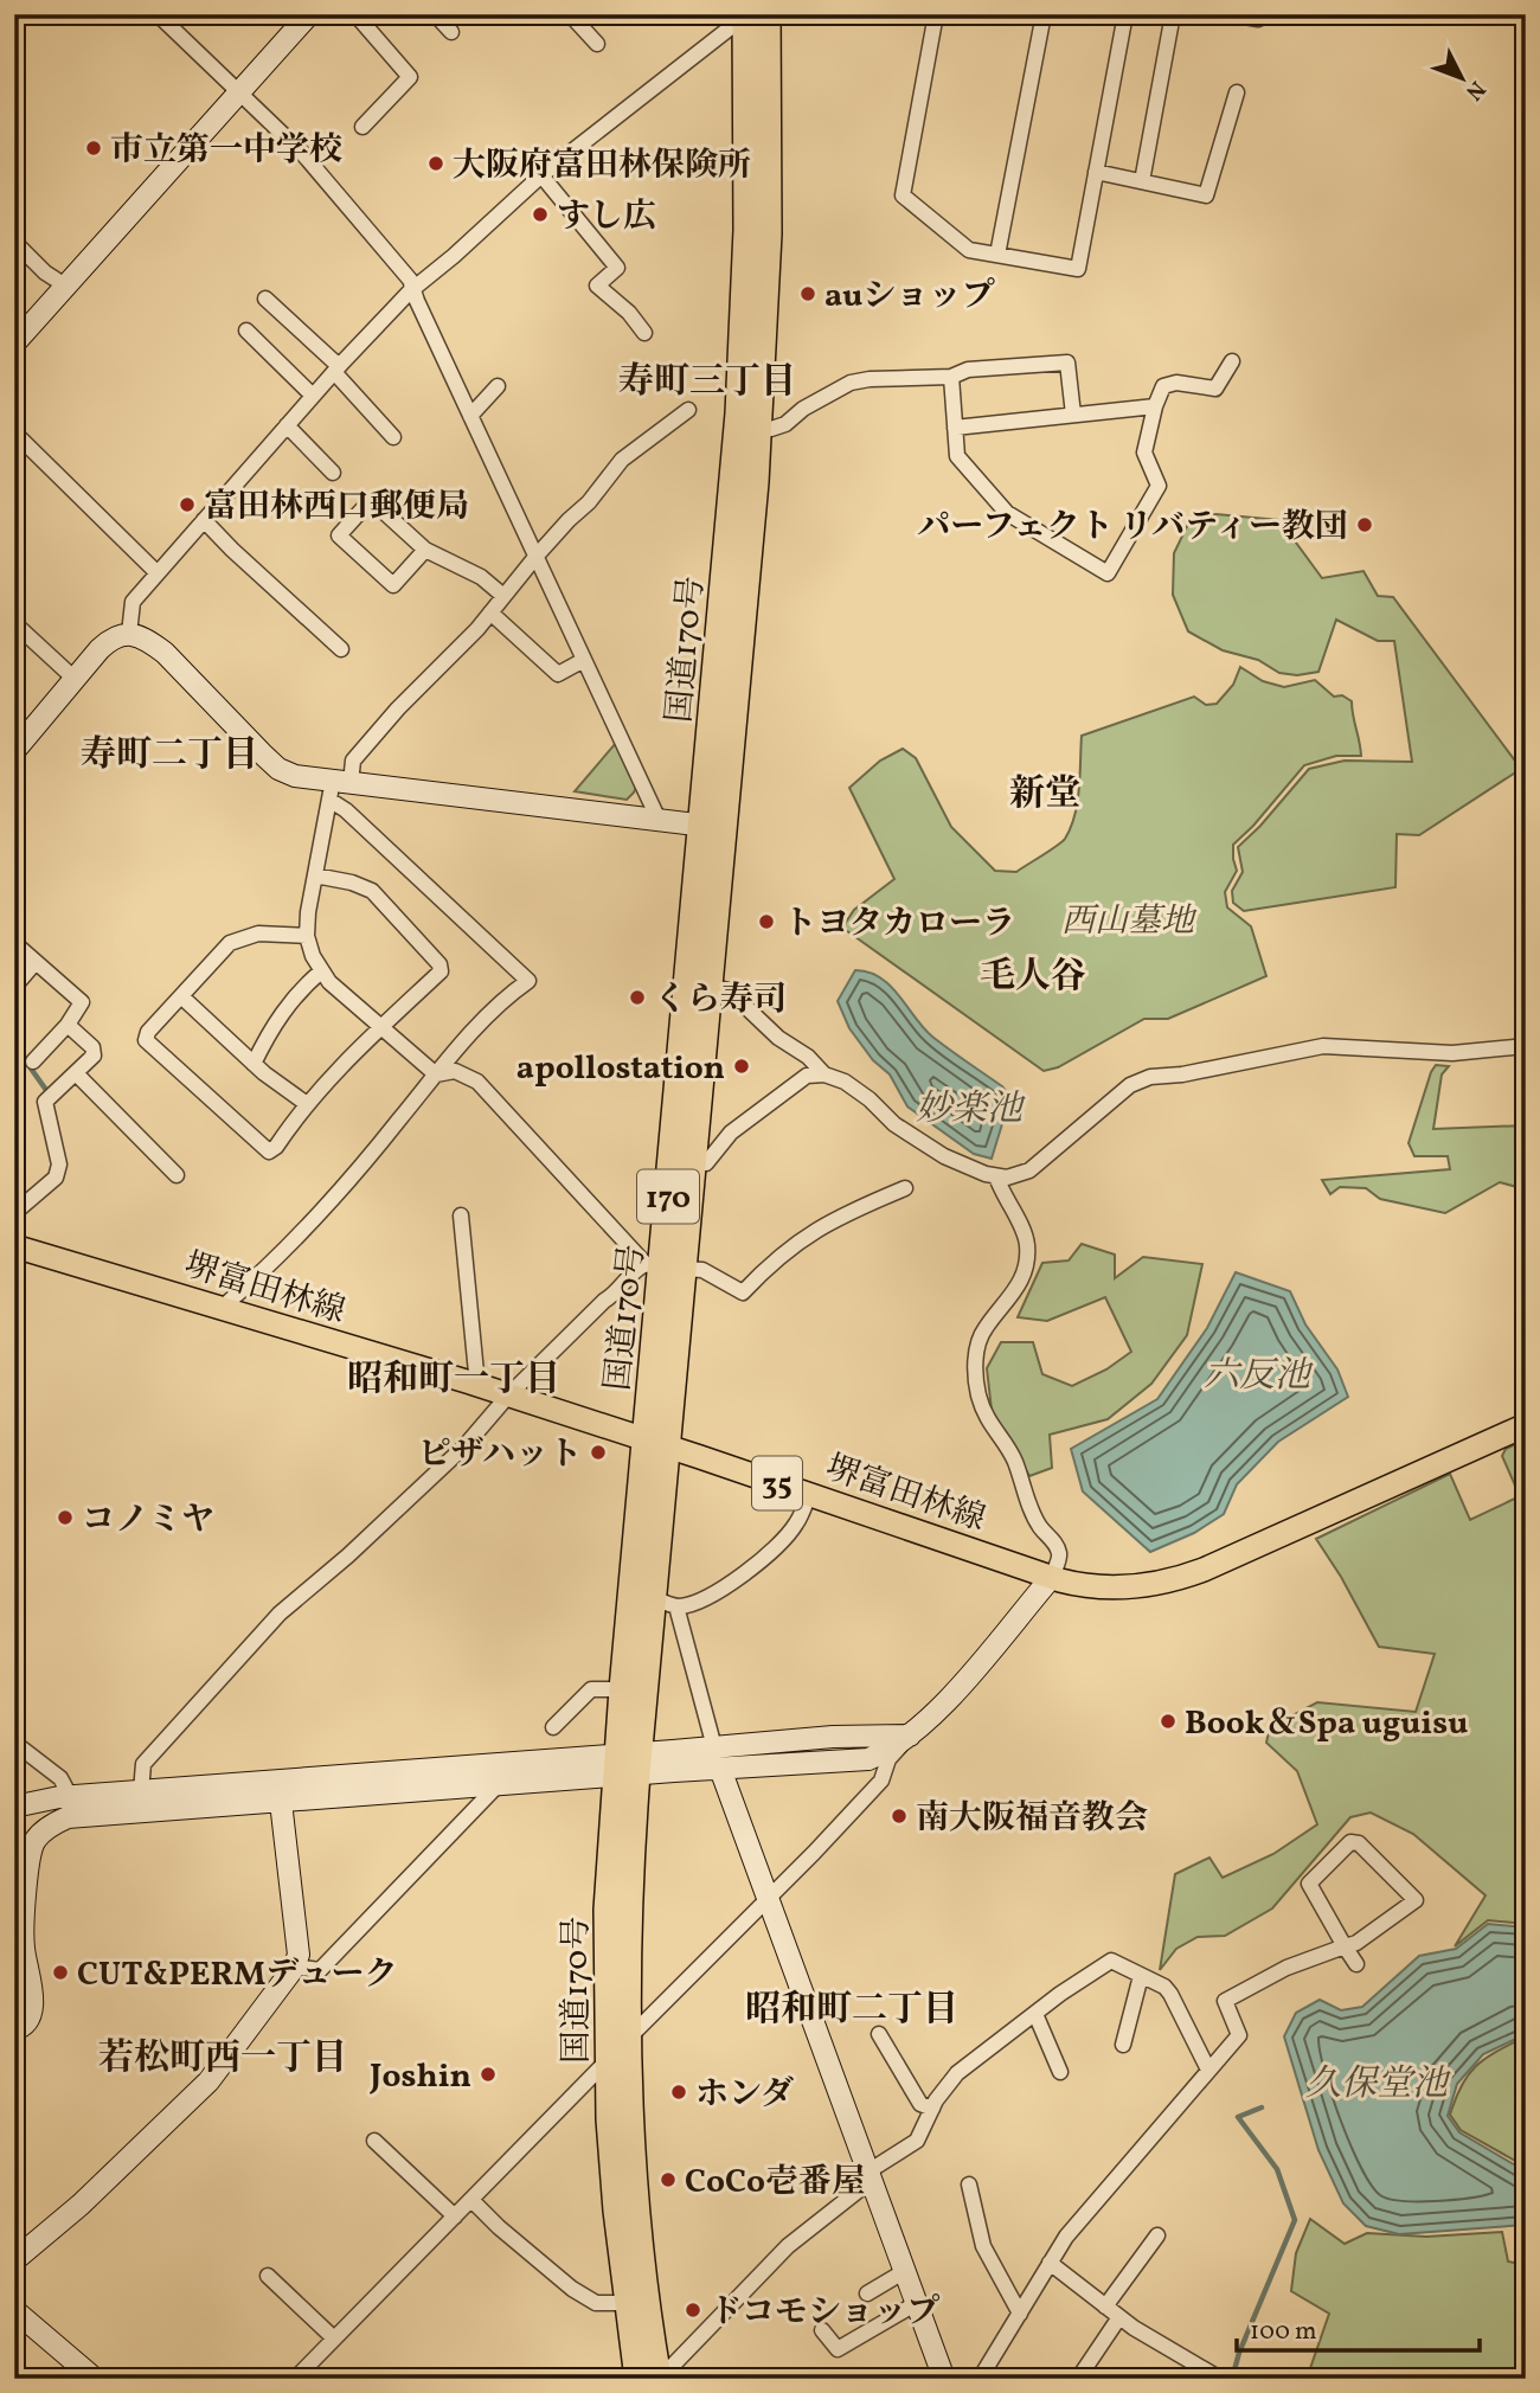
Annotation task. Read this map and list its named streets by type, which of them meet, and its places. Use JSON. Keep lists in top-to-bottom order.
{
  "streets": {
    "highway": ["国道170号", "170"],
    "main road": ["堺富田林線", "35"]
  },
  "crossings": [
    ["国道170号", "堺富田林線"]
  ],
  "districts": [
    "寿町三丁目",
    "寿町二丁目",
    "新堂",
    "毛人谷",
    "昭和町一丁目",
    "昭和町二丁目",
    "若松町西一丁目"
  ],
  "water": ["妙楽池", "六反池", "久保堂池"],
  "parks": ["西山墓地"],
  "places": [
    "市立第一中学校",
    "大阪府富田林保険所",
    "すし広",
    "auショップ",
    "富田林西口郵便局",
    "パーフェクト リバティー教団",
    "トヨタカローラ",
    "くら寿司",
    "apollostation",
    "ピザハット",
    "コノミヤ",
    "Book＆Spa uguisu",
    "南大阪福音教会",
    "CUT&PERMデューク",
    "Joshin",
    "ホンダ",
    "CoCo壱番屋",
    "ドコモショップ"
  ],
  "scale_bar": "100 m",
  "north": "bottom right"
}
